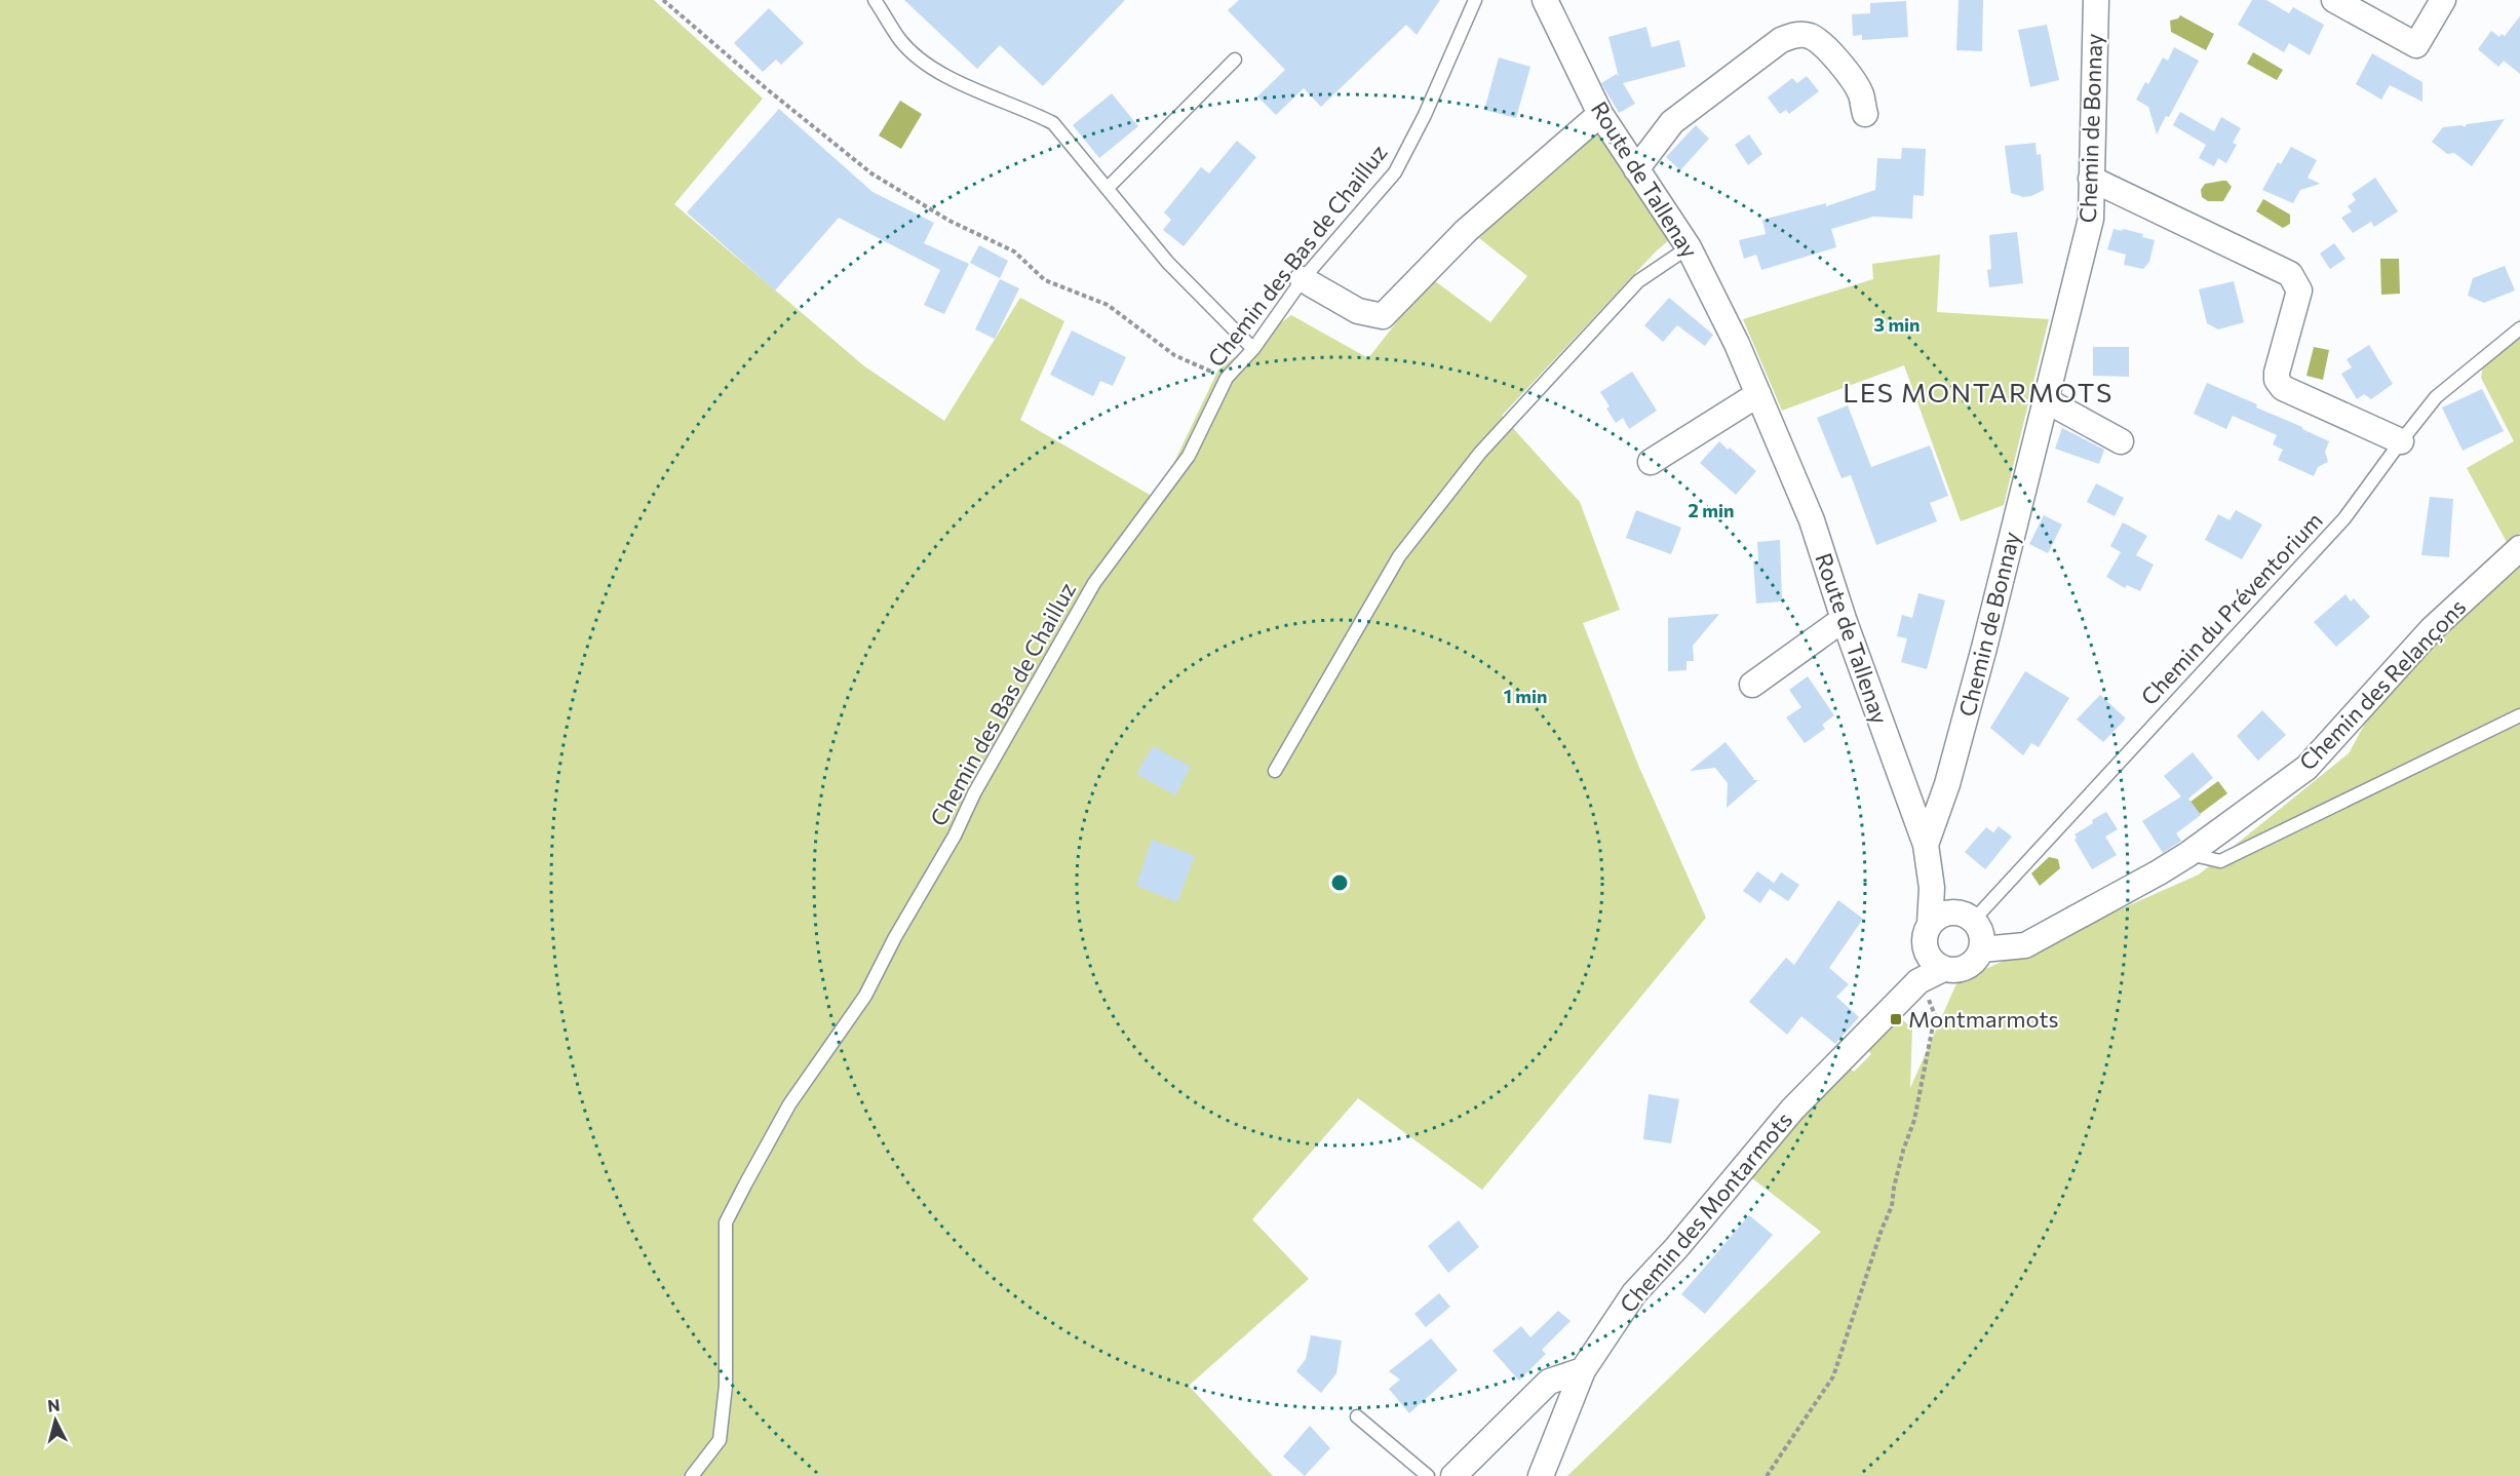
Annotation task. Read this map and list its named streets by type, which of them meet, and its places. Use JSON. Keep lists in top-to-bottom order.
{
  "streets": {
    "street": [
      "Chemin de Bonnay",
      "Route de Tallenay",
      "Chemin des Relançons",
      "Chemin des Montarmots"
    ],
    "lane": ["Chemin des Bas de Chailluz", "Chemin du Préventorium"]
  },
  "crossings": [
    ["Chemin de Bonnay", "Route de Tallenay"],
    ["Route de Tallenay", "Chemin du Préventorium"],
    ["Route de Tallenay", "Chemin des Relançons"],
    ["Route de Tallenay", "Chemin des Montarmots"],
    ["Chemin du Préventorium", "Chemin des Relançons"],
    ["Chemin du Préventorium", "Chemin des Montarmots"],
    ["Chemin des Relançons", "Chemin des Montarmots"]
  ],
  "districts": ["LES MONTARMOTS"],
  "places": {
    "transit": ["Montmarmots"]
  },
  "north": "top",
  "rings": ["3 min", "2 min", "1 min"]
}
